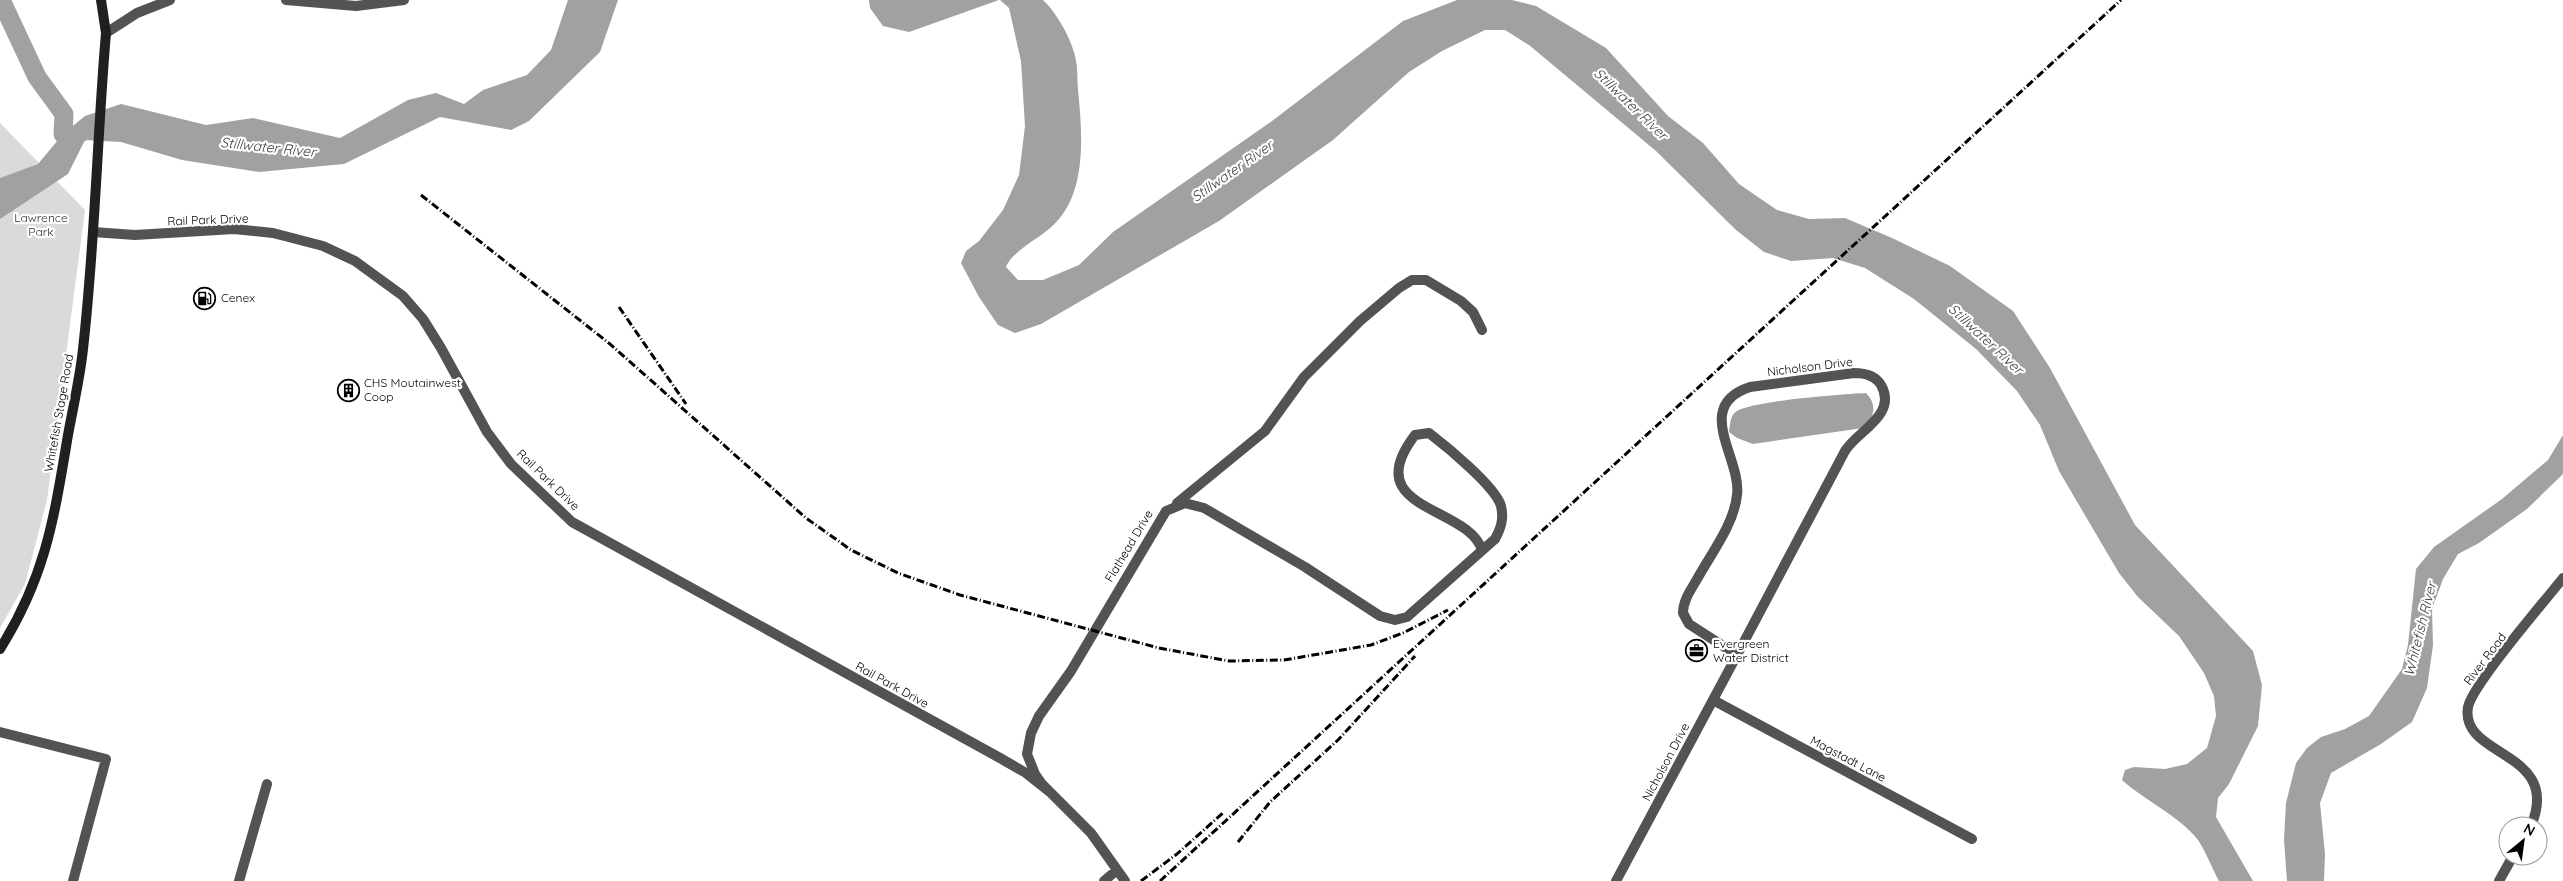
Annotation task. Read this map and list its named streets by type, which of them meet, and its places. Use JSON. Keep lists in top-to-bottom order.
{
  "streets": {
    "main road": ["Whitefish Stage Road"],
    "street": [
      "Rail Park Drive",
      "Nicholson Drive",
      "Flathead Drive",
      "River Road",
      "Magstadt Lane"
    ]
  },
  "crossings": [
    ["Rail Park Drive", "Whitefish Stage Road"],
    ["Rail Park Drive", "Flathead Drive"],
    ["Nicholson Drive", "Magstadt Lane"]
  ],
  "water": ["Stillwater River", "Whitefish River"],
  "parks": ["Lawrence Park"],
  "places": {
    "fuel station": ["Cenex"],
    "building": ["CHS Moutainwest Coop"],
    "office": ["Evergreen Water District"]
  },
  "north": "top right"
}
